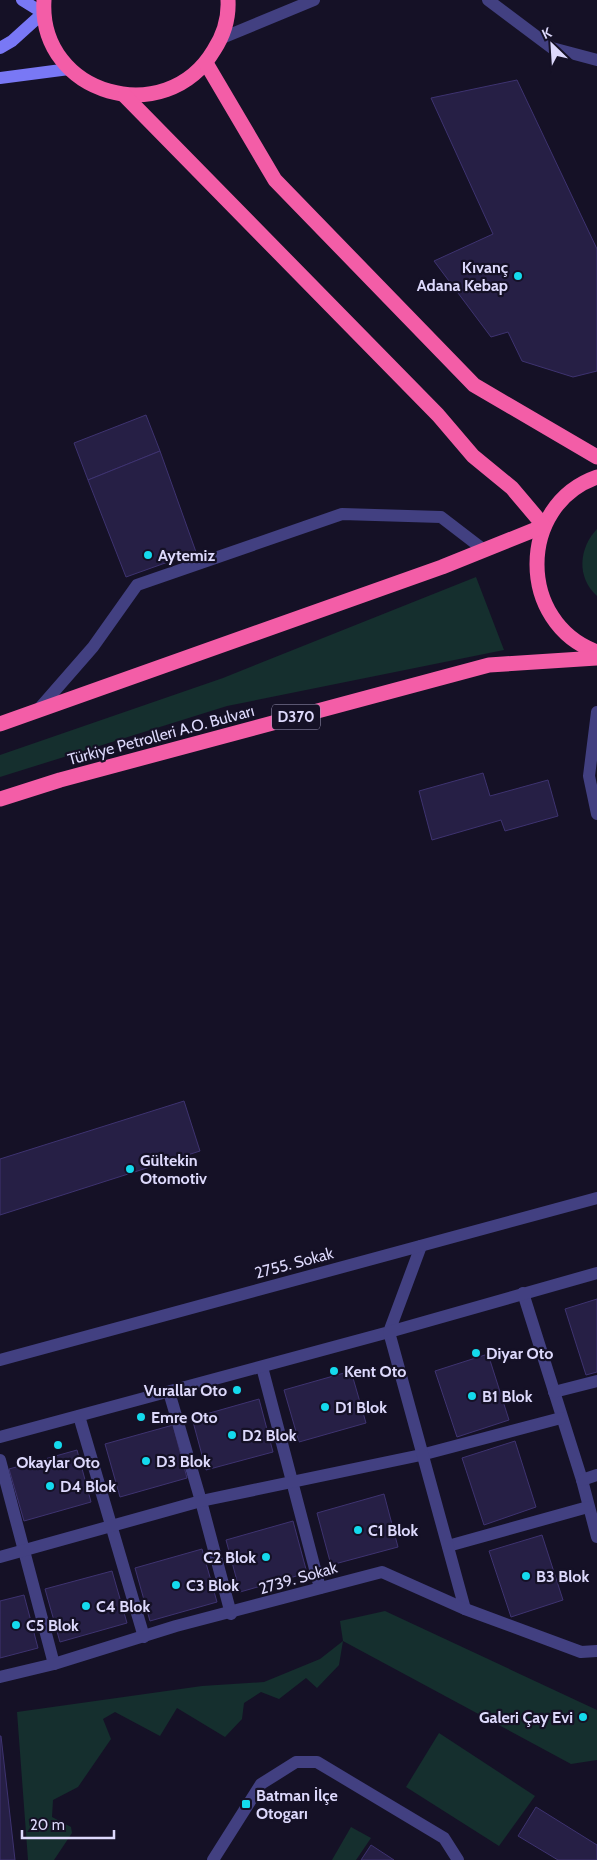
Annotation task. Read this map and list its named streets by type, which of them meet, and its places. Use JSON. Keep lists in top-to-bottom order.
{
  "streets": {
    "highway": ["D370", "Türkiye Petrolleri A.O. Bulvarı"],
    "street": ["2755. Sokak", "2739. Sokak"]
  },
  "places": {
    "other": [
      "Kıvanç Adana Kebap",
      "Aytemiz",
      "Gültekin Otomotiv",
      "Diyar Oto",
      "Kent Oto",
      "Vurallar Oto",
      "B1 Blok",
      "D1 Blok",
      "Emre Oto",
      "D2 Blok",
      "Okaylar Oto",
      "D3 Blok",
      "D4 Blok",
      "C1 Blok",
      "C2 Blok",
      "B3 Blok",
      "C3 Blok",
      "C4 Blok",
      "C5 Blok",
      "Galeri Çay Evi"
    ],
    "transit": ["Batman İlçe Otogarı"]
  },
  "scale_bar": "20 m",
  "north": "top left"
}
